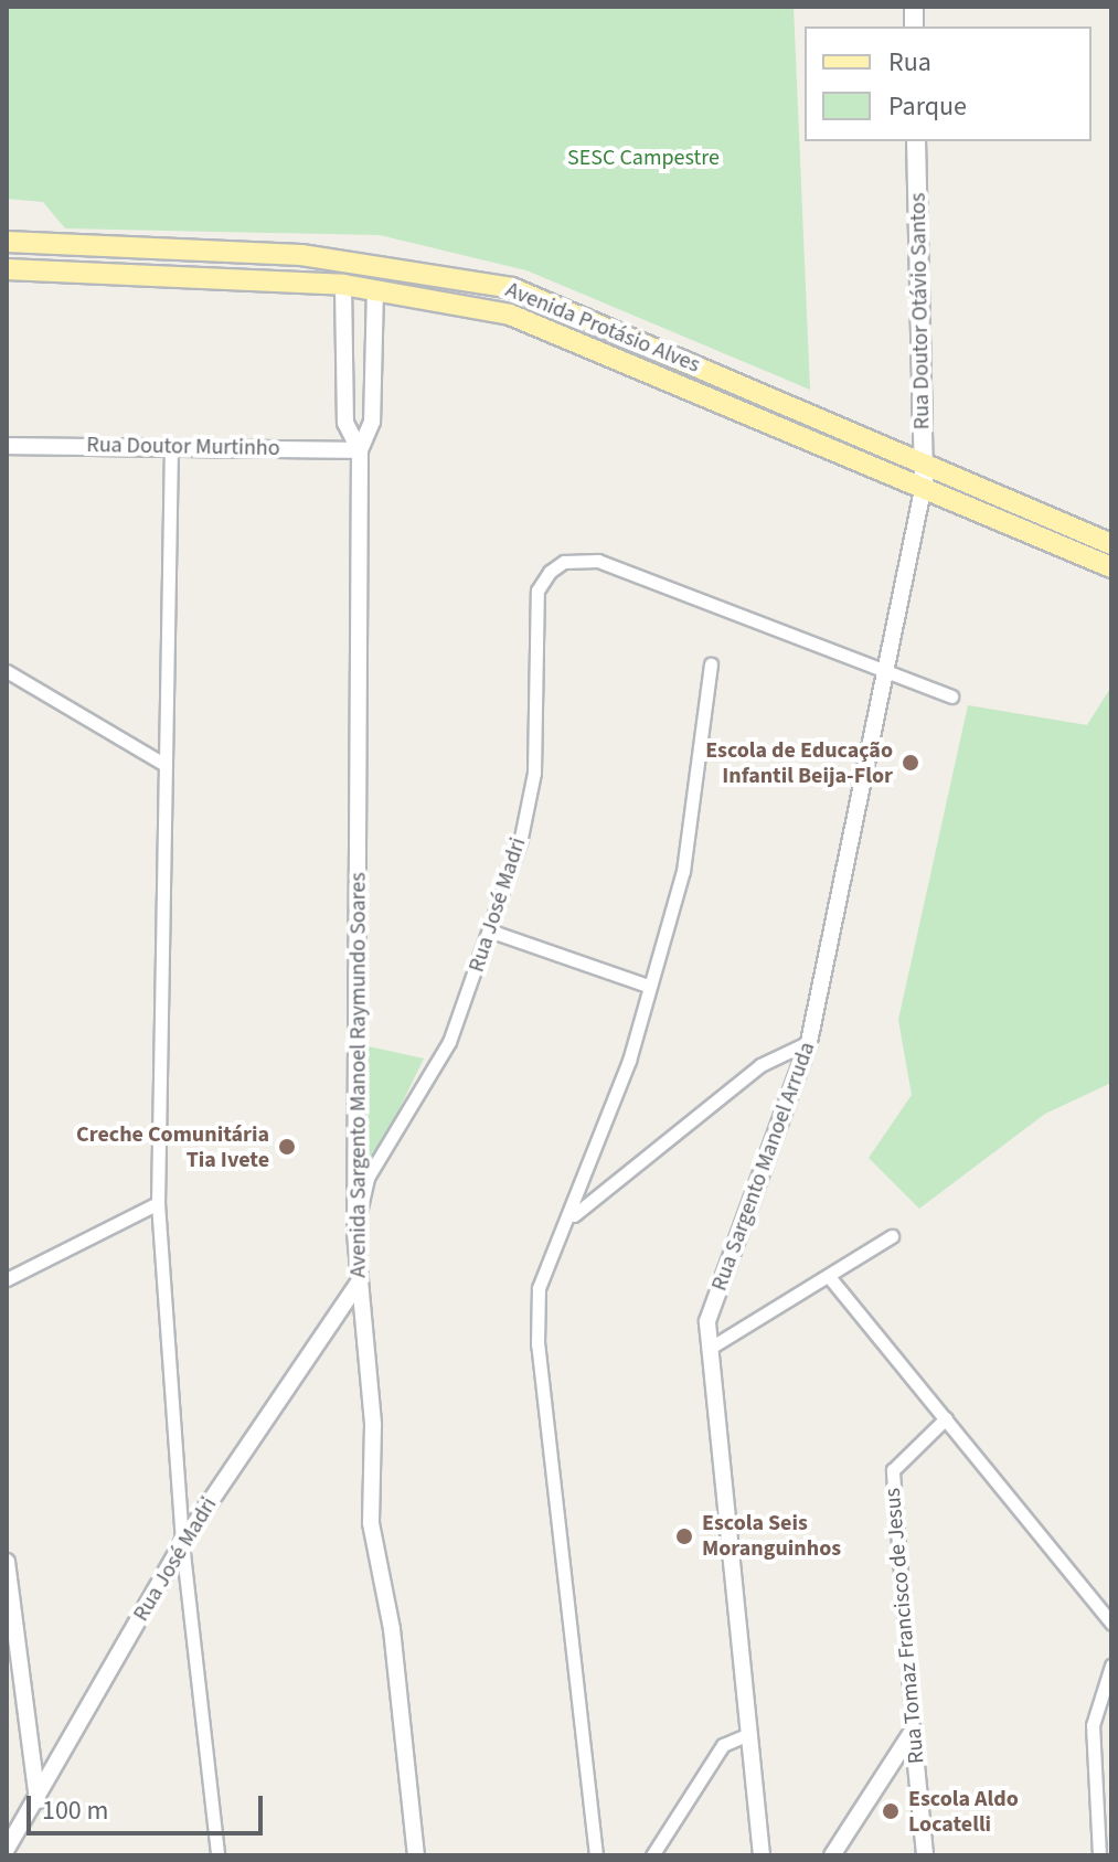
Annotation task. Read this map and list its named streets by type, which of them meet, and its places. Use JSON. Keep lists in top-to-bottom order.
{
  "streets": {
    "main road": ["Rua Doutor Otávio Santos", "Avenida Protásio Alves"],
    "street": [
      "Rua Doutor Murtinho",
      "Rua José Madri",
      "Avenida Sargento Manoel Raymundo Soares",
      "Rua Sargento Manoel Arruda",
      "Rua Tomaz Francisco de Jesus"
    ]
  },
  "crossings": [
    ["Rua Doutor Otávio Santos", "Avenida Protásio Alves"],
    ["Rua Doutor Otávio Santos", "Rua Sargento Manoel Arruda"],
    ["Avenida Protásio Alves", "Avenida Sargento Manoel Raymundo Soares"],
    ["Avenida Protásio Alves", "Rua Sargento Manoel Arruda"],
    ["Rua Doutor Murtinho", "Avenida Sargento Manoel Raymundo Soares"],
    ["Rua José Madri", "Avenida Sargento Manoel Raymundo Soares"],
    ["Rua José Madri", "Rua Sargento Manoel Arruda"]
  ],
  "parks": ["SESC Campestre"],
  "places": [
    "Escola de Educação Infantil Beija-Flor",
    "Creche Comunitária Tia Ivete",
    "Escola Seis Moranguinhos",
    "Escola Aldo Locatelli"
  ],
  "legend": ["Rua", "Parque"],
  "scale_bar": "100 m"
}
